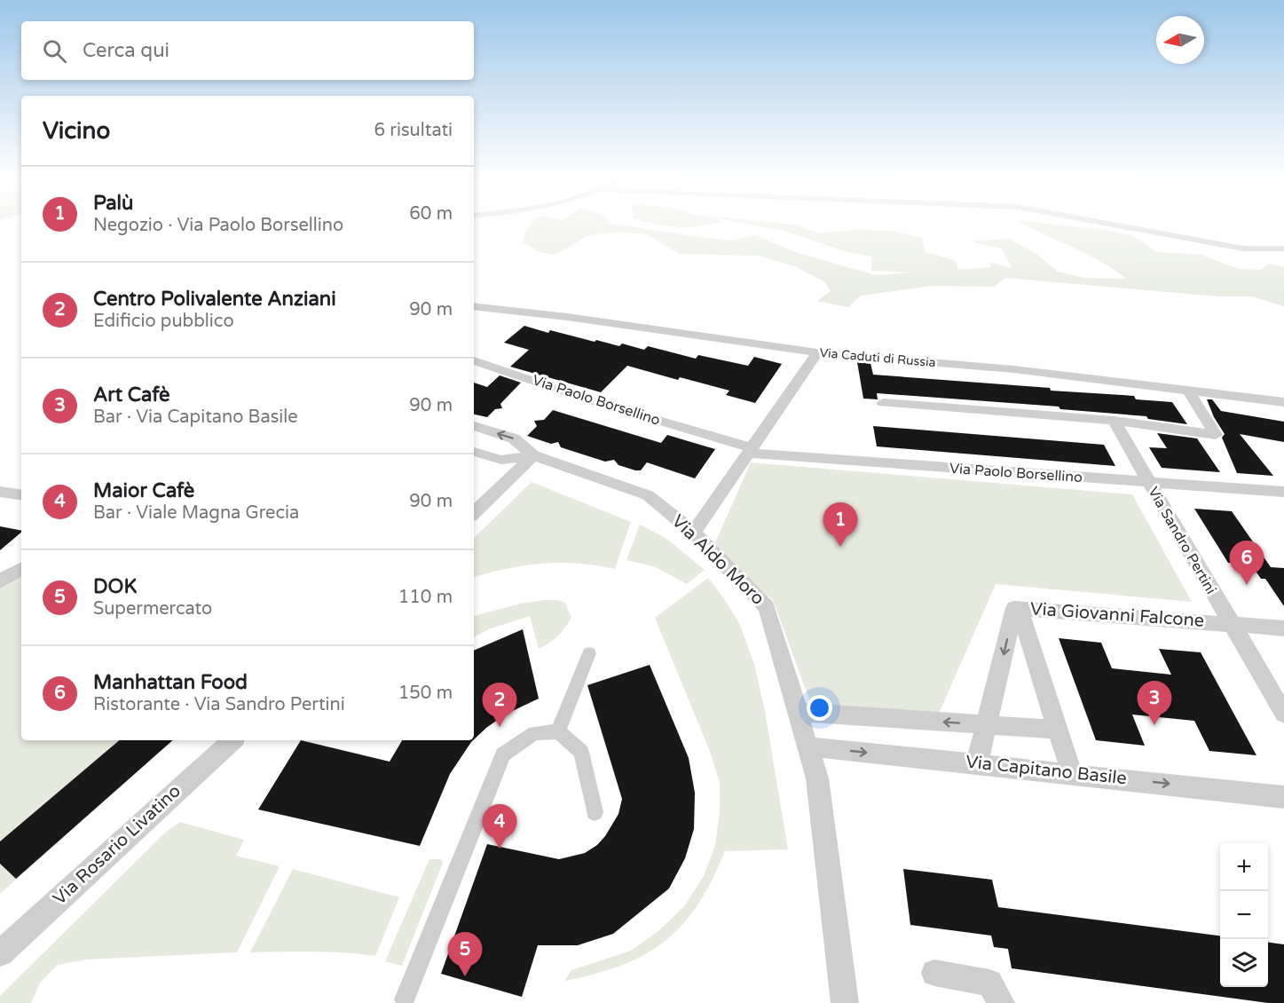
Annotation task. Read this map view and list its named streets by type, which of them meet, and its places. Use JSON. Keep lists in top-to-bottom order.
{
  "streets": {
    "street": [
      "Via Caduti di Russia",
      "Via Paolo Borsellino",
      "Via Sandro Pertini",
      "Via Aldo Moro",
      "Via Giovanni Falcone",
      "Via Capitano Basile",
      "Via Rosario Livatino"
    ]
  },
  "crossings": [
    ["Via Paolo Borsellino", "Via Sandro Pertini"],
    ["Via Sandro Pertini", "Via Giovanni Falcone"],
    ["Via Aldo Moro", "Via Capitano Basile"],
    ["Via Giovanni Falcone", "Via Capitano Basile"]
  ],
  "north": "left",
  "page": {
    "search": "Cerca qui",
    "heading": ["Vicino", "6 risultati"],
    "list": [
      {
        "mark": "1",
        "name": "Palù",
        "note": "Negozio · Via Paolo Borsellino",
        "value": "60 m"
      },
      {
        "mark": "2",
        "name": "Centro Polivalente Anziani",
        "note": "Edificio pubblico",
        "value": "90 m"
      },
      {
        "mark": "3",
        "name": "Art Cafè",
        "note": "Bar · Via Capitano Basile",
        "value": "90 m"
      },
      {
        "mark": "4",
        "name": "Maior Cafè",
        "note": "Bar · Viale Magna Grecia",
        "value": "90 m"
      },
      {
        "mark": "5",
        "name": "DOK",
        "note": "Supermercato",
        "value": "110 m"
      },
      {
        "mark": "6",
        "name": "Manhattan Food",
        "note": "Ristorante · Via Sandro Pertini",
        "value": "150 m"
      }
    ],
    "pins": [
      "1",
      "6",
      "3",
      "2",
      "4",
      "5"
    ],
    "map_buttons": ["+", "−"]
  }
}
